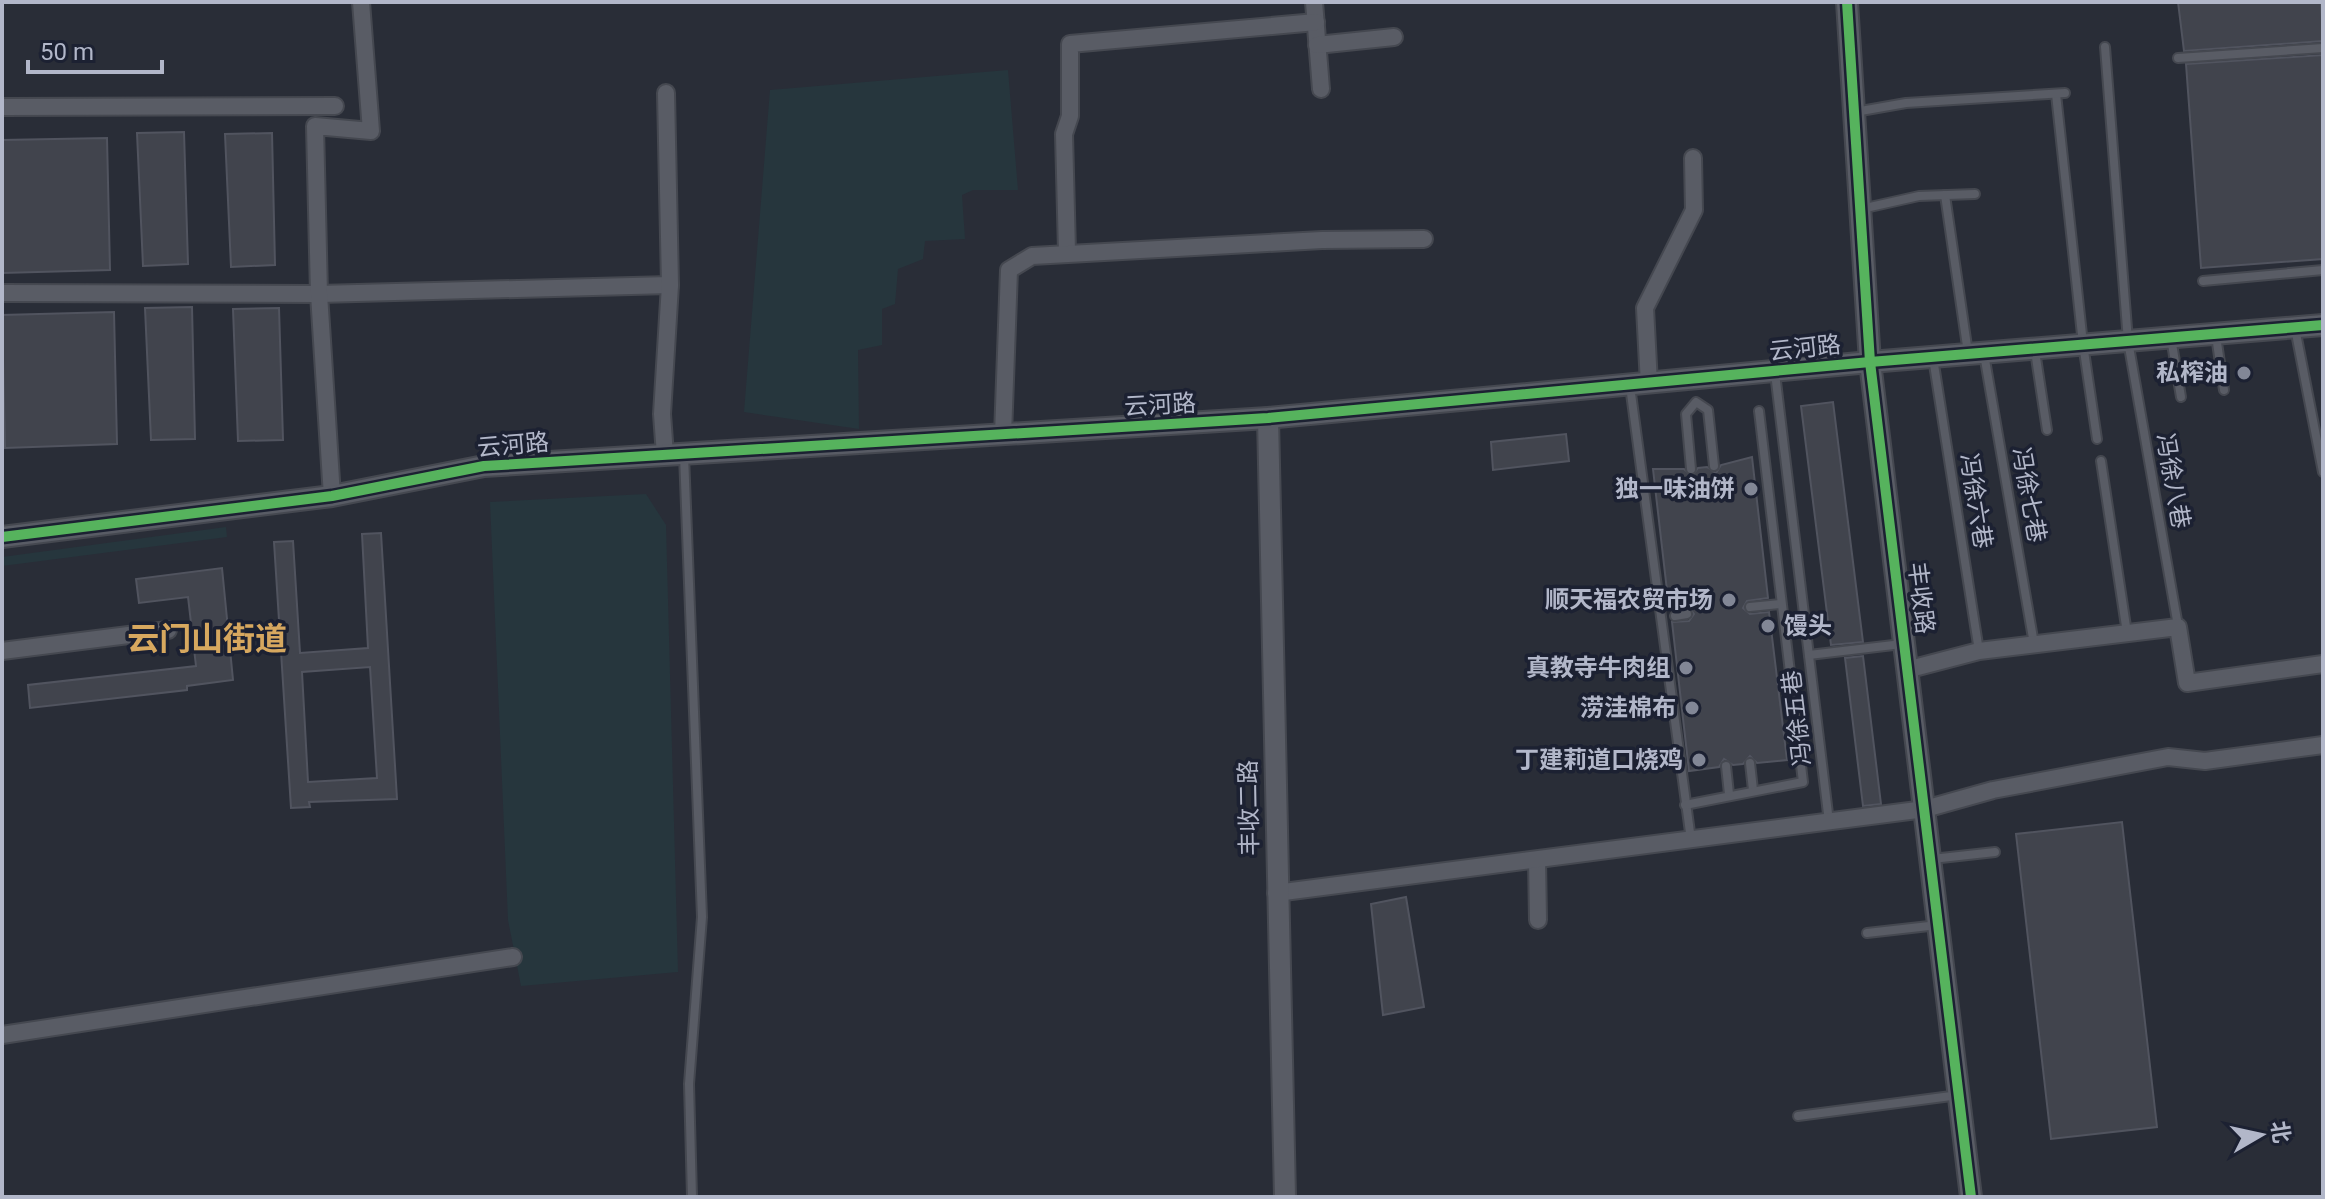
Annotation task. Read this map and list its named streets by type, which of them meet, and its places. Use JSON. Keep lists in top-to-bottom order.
{
  "streets": {
    "street": ["云河路", "丰收路", "丰收二路"],
    "lane": [
      "冯徐八巷",
      "冯徐七巷",
      "冯徐六巷",
      "冯徐五巷"
    ]
  },
  "crossings": [
    ["云河路", "冯徐八巷"],
    ["云河路", "冯徐七巷"],
    ["云河路", "冯徐六巷"],
    ["云河路", "丰收路"],
    ["云河路", "冯徐五巷"],
    ["云河路", "丰收二路"]
  ],
  "districts": ["云门山街道"],
  "places": [
    "私榨油",
    "独一味油饼",
    "顺天福农贸市场",
    "馒头",
    "真教寺牛肉组",
    "涝洼棉布",
    "丁建莉道口烧鸡"
  ],
  "scale_bar": "50 m",
  "north": "right"
}
